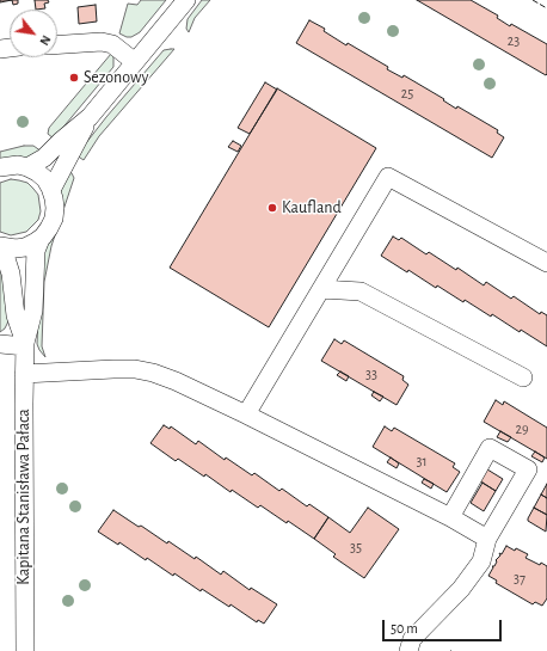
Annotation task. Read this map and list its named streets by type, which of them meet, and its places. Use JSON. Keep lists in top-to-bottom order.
{
  "streets": {
    "street": ["Kapitana Stanisława Pałaca"]
  },
  "places": ["Sezonowy", "Kaufland"],
  "house_numbers": [
    "23",
    "25",
    "33",
    "29",
    "31",
    "35",
    "37"
  ],
  "scale_bar": "50 m",
  "north": "bottom right"
}
